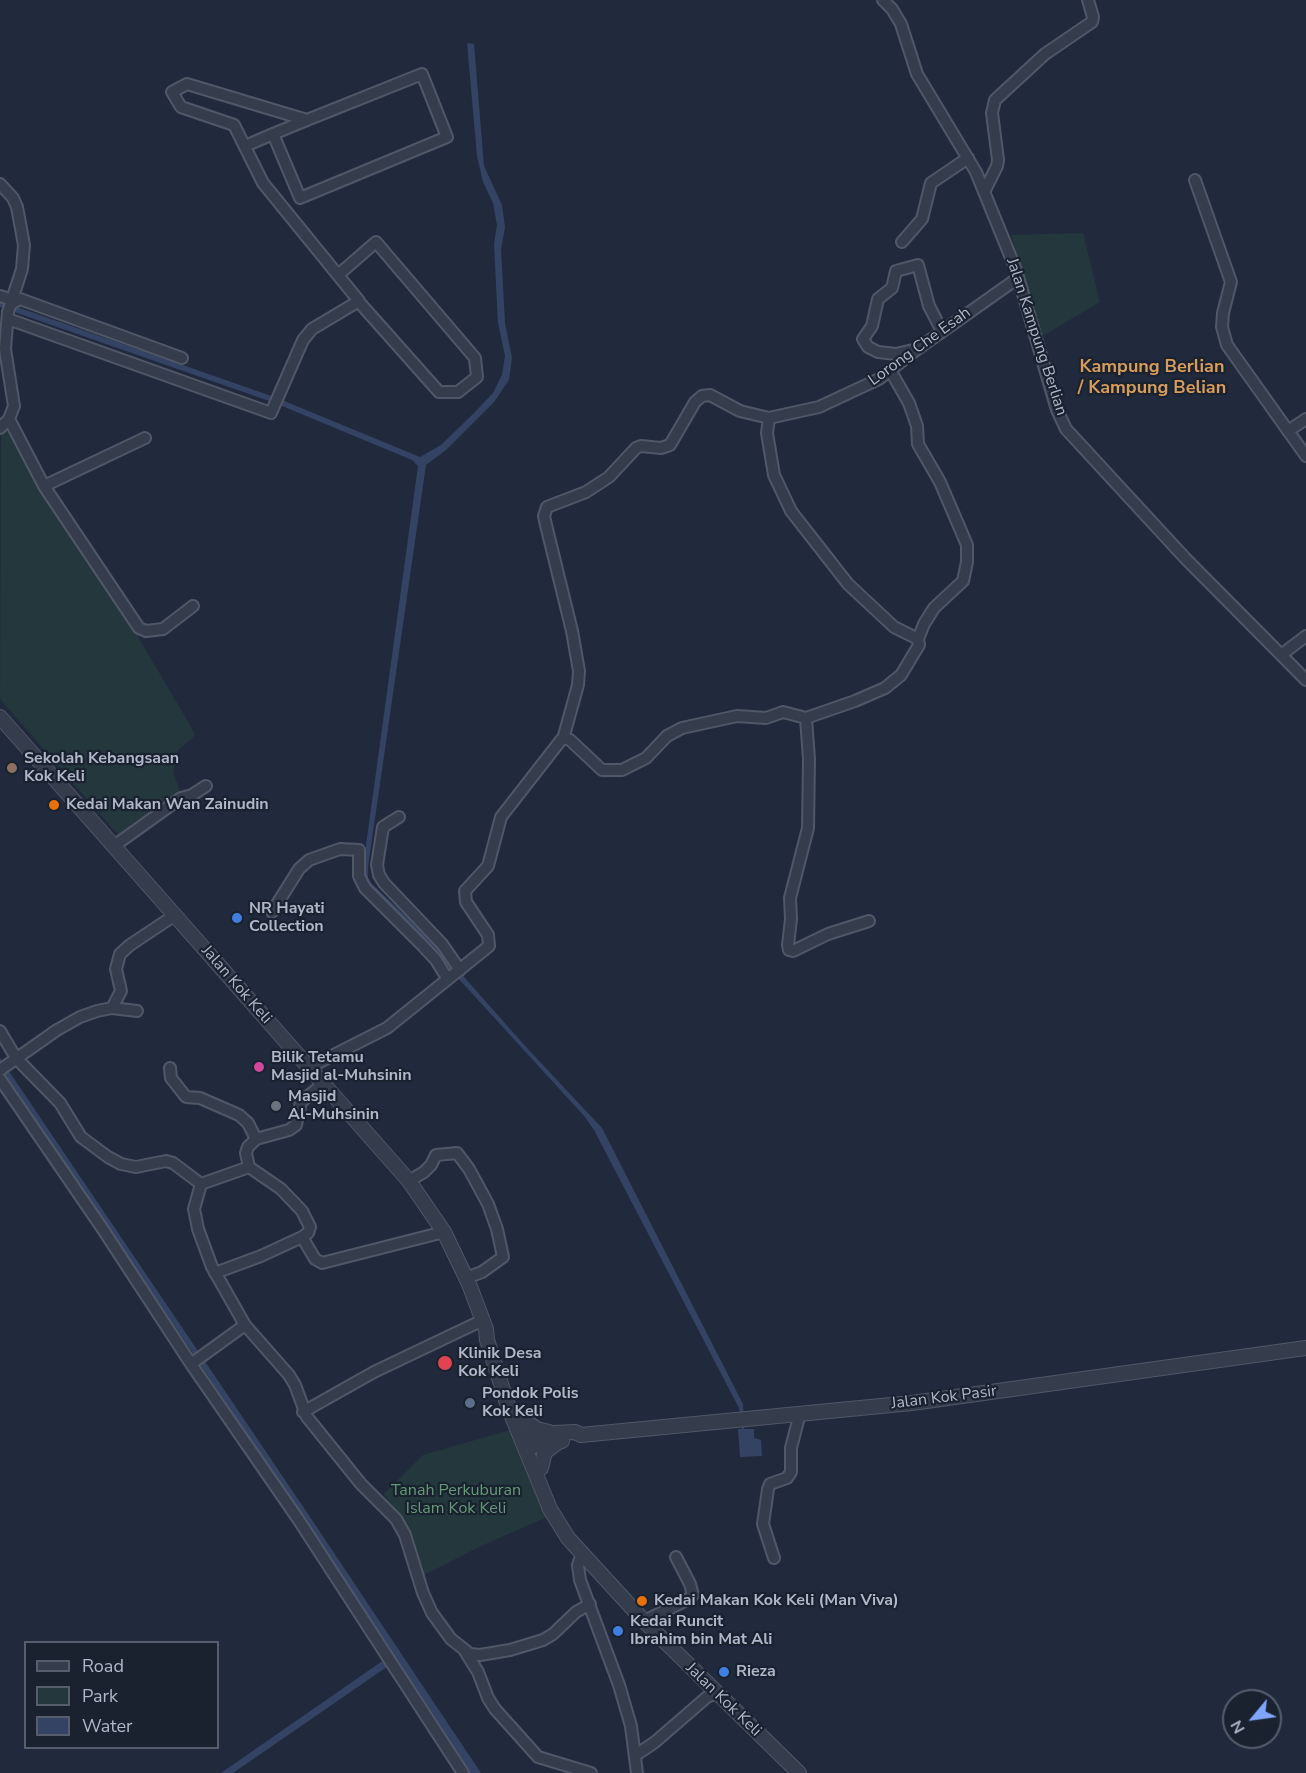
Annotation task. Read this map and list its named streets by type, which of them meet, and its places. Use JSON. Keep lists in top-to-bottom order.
{
  "streets": {
    "street": [
      "Jalan Kampung Berlian",
      "Lorong Che Esah",
      "Jalan Kok Keli",
      "Jalan Kok Pasir"
    ]
  },
  "crossings": [
    ["Jalan Kampung Berlian", "Lorong Che Esah"],
    ["Jalan Kok Keli", "Jalan Kok Pasir"]
  ],
  "districts": ["Kampung Berlian / Kampung Belian"],
  "parks": ["Tanah Perkuburan Islam Kok Keli"],
  "places": [
    "Sekolah Kebangsaan Kok Keli",
    "Kedai Makan Wan Zainudin",
    "NR Hayati Collection",
    "Bilik Tetamu Masjid al-Muhsinin",
    "Masjid Al-Muhsinin",
    "Klinik Desa Kok Keli",
    "Pondok Polis Kok Keli",
    "Kedai Makan Kok Keli (Man Viva)",
    "Kedai Runcit Ibrahim bin Mat Ali",
    "Rieza"
  ],
  "legend": ["Road", "Park", "Water"],
  "north": "bottom left"
}
